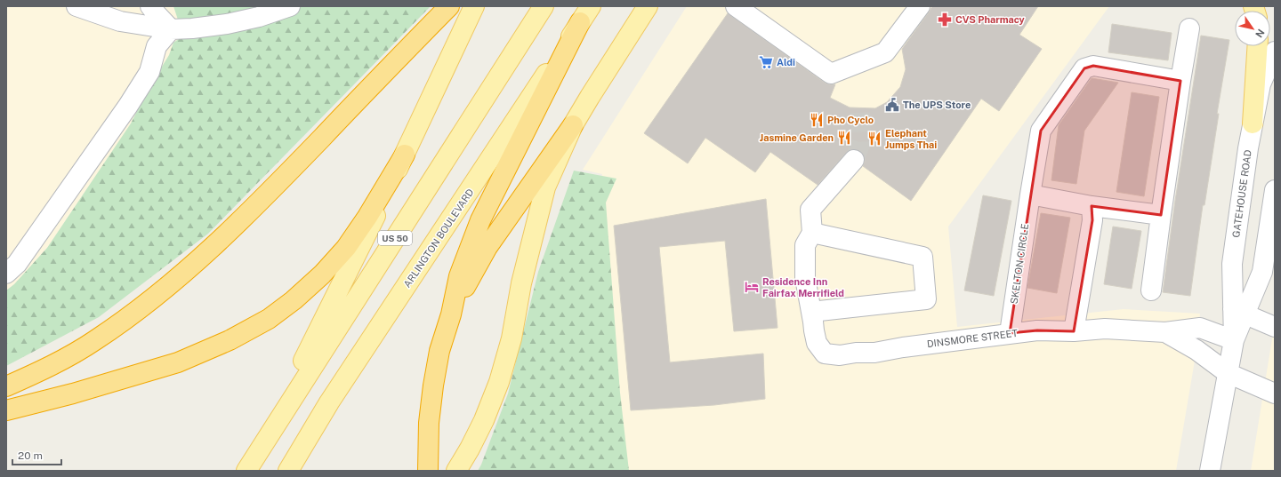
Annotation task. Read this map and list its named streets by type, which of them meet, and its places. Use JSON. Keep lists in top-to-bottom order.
{
  "streets": {
    "main road": ["US 50", "ARLINGTON BOULEVARD"],
    "street": ["GATEHOUSE ROAD", "SKELTON CIRCLE", "DINSMORE STREET"]
  },
  "crossings": [
    ["GATEHOUSE ROAD", "DINSMORE STREET"],
    ["SKELTON CIRCLE", "DINSMORE STREET"]
  ],
  "places": {
    "pharmacy": ["CVS Pharmacy"],
    "supermarket": ["Aldi"],
    "public building": ["The UPS Store"],
    "restaurant": ["Pho Cyclo", "Jasmine Garden", "Elephant Jumps Thai"],
    "hotel": ["Residence Inn Fairfax Merrifield"]
  },
  "scale_bar": "20 m",
  "north": "bottom right"
}
